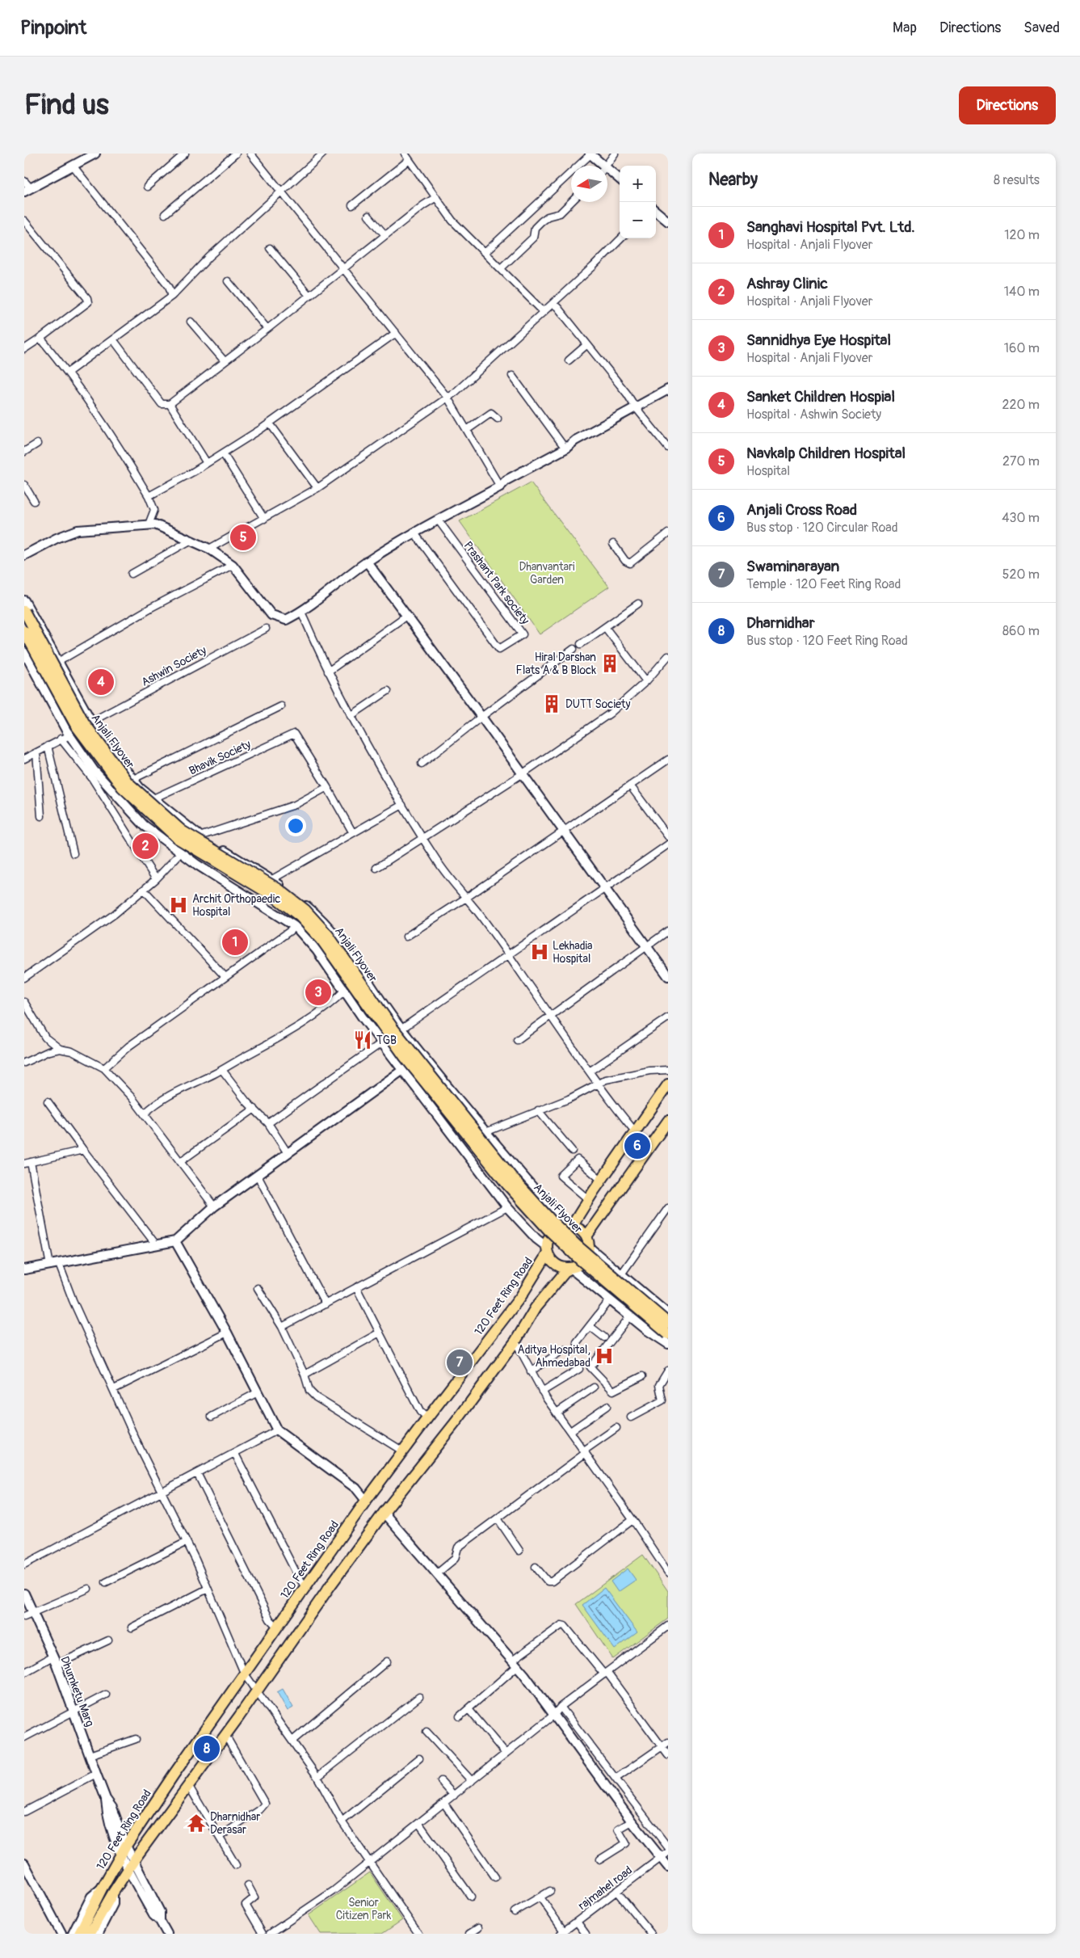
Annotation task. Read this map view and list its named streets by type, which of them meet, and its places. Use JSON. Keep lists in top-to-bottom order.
{
  "streets": {
    "main road": ["Anjali Flyover", "120 Feet Ring Road"],
    "street": [
      "Prashant Park society",
      "Ashwin Society",
      "Bhavik Society",
      "Dhumketu Marg",
      "rajmahel road"
    ]
  },
  "crossings": [
    ["120 Feet Ring Road", "Dhumketu Marg"]
  ],
  "parks": ["Dhanvantari Garden", "Senior Citizen Park"],
  "places": {
    "building": ["Hiral Darshan Flats A & B Block", "DUTT Society"],
    "hospital": ["Archit Orthopaedic Hospital", "Lekhadia Hospital", "Aditya Hospital, Ahmedabad"],
    "restaurant": ["TGB"],
    "temple": ["Dharnidhar Derasar"]
  },
  "north": "left",
  "page": {
    "header": "Pinpoint",
    "nav": ["Map", "Directions", "Saved"],
    "buttons": "Directions",
    "title": "Find us",
    "heading": ["Nearby", "8 results"],
    "map_buttons": ["+", "−"],
    "list": [
      {
        "mark": "1",
        "name": "Sanghavi Hospital Pvt. Ltd.",
        "note": "Hospital · Anjali Flyover",
        "value": "120 m"
      },
      {
        "mark": "2",
        "name": "Ashray Clinic",
        "note": "Hospital · Anjali Flyover",
        "value": "140 m"
      },
      {
        "mark": "3",
        "name": "Sannidhya Eye Hospital",
        "note": "Hospital · Anjali Flyover",
        "value": "160 m"
      },
      {
        "mark": "4",
        "name": "Sanket Children Hospial",
        "note": "Hospital · Ashwin Society",
        "value": "220 m"
      },
      {
        "mark": "5",
        "name": "Navkalp Children Hospital",
        "note": "Hospital",
        "value": "270 m"
      },
      {
        "mark": "6",
        "name": "Anjali Cross Road",
        "note": "Bus stop · 120 Circular Road",
        "value": "430 m"
      },
      {
        "mark": "7",
        "name": "Swaminarayan",
        "note": "Temple · 120 Feet Ring Road",
        "value": "520 m"
      },
      {
        "mark": "8",
        "name": "Dharnidhar",
        "note": "Bus stop · 120 Feet Ring Road",
        "value": "860 m"
      }
    ],
    "pins": [
      "5",
      "4",
      "2",
      "1",
      "3",
      "6",
      "7",
      "8"
    ]
  }
}
